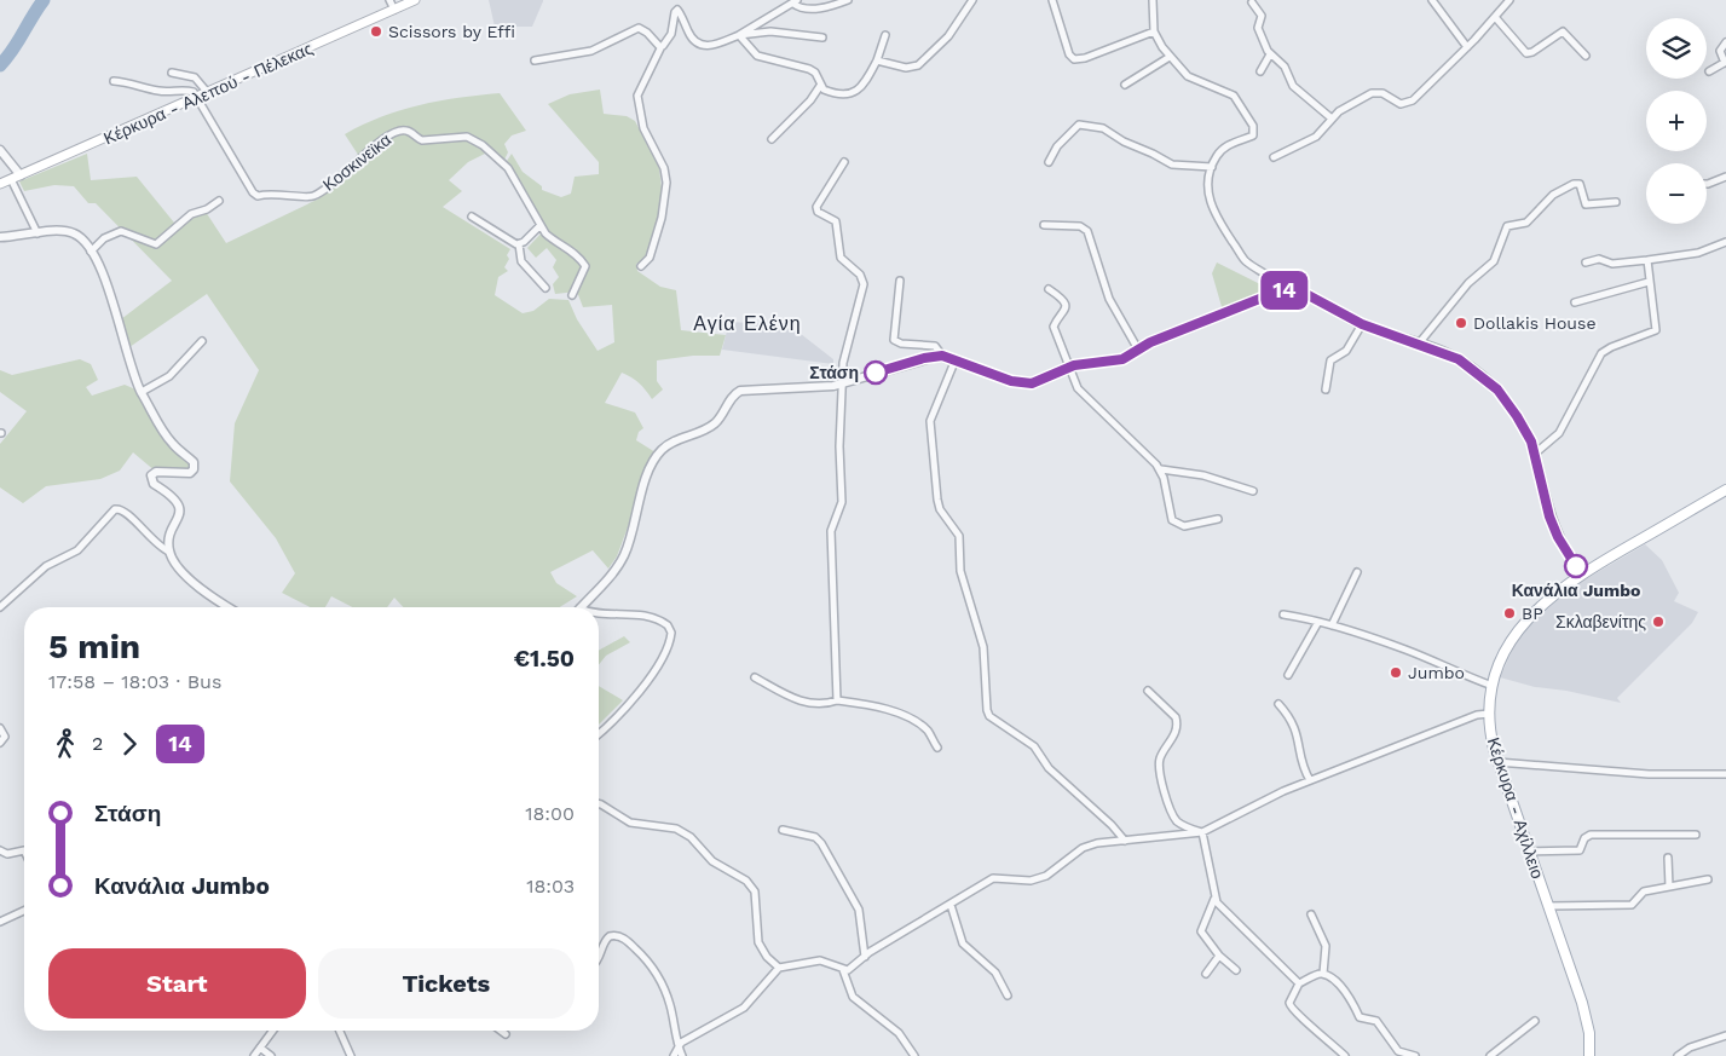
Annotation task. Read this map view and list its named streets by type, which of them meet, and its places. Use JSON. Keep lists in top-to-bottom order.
{
  "streets": {
    "main road": ["Κέρκυρα - Αλεπού - Πέλεκας", "Κέρκυρα - Αχίλλειο"],
    "street": ["Κοσκινεϊκα"]
  },
  "crossings": [
    ["Κέρκυρα - Αλεπού - Πέλεκας", "Κοσκινεϊκα"]
  ],
  "districts": ["Αγία Ελένη"],
  "places": [
    "Scissors by Effi",
    "Dollakis House",
    "Στάση",
    "Κανάλια Jumbo",
    "BP",
    "Σκλαβενίτης",
    "Jumbo"
  ],
  "lines": ["bus line 14"],
  "page": {
    "on_map": "14",
    "map_buttons": ["+", "−"],
    "heading": ["5 min", "17:58 – 18:03 · Bus", "€1.50"],
    "legs": ["2", "14"],
    "list": [
      {
        "name": "Στάση",
        "value": "18:00"
      },
      {
        "name": "Κανάλια Jumbo",
        "value": "18:03"
      }
    ],
    "buttons": ["Start", "Tickets"]
  }
}
